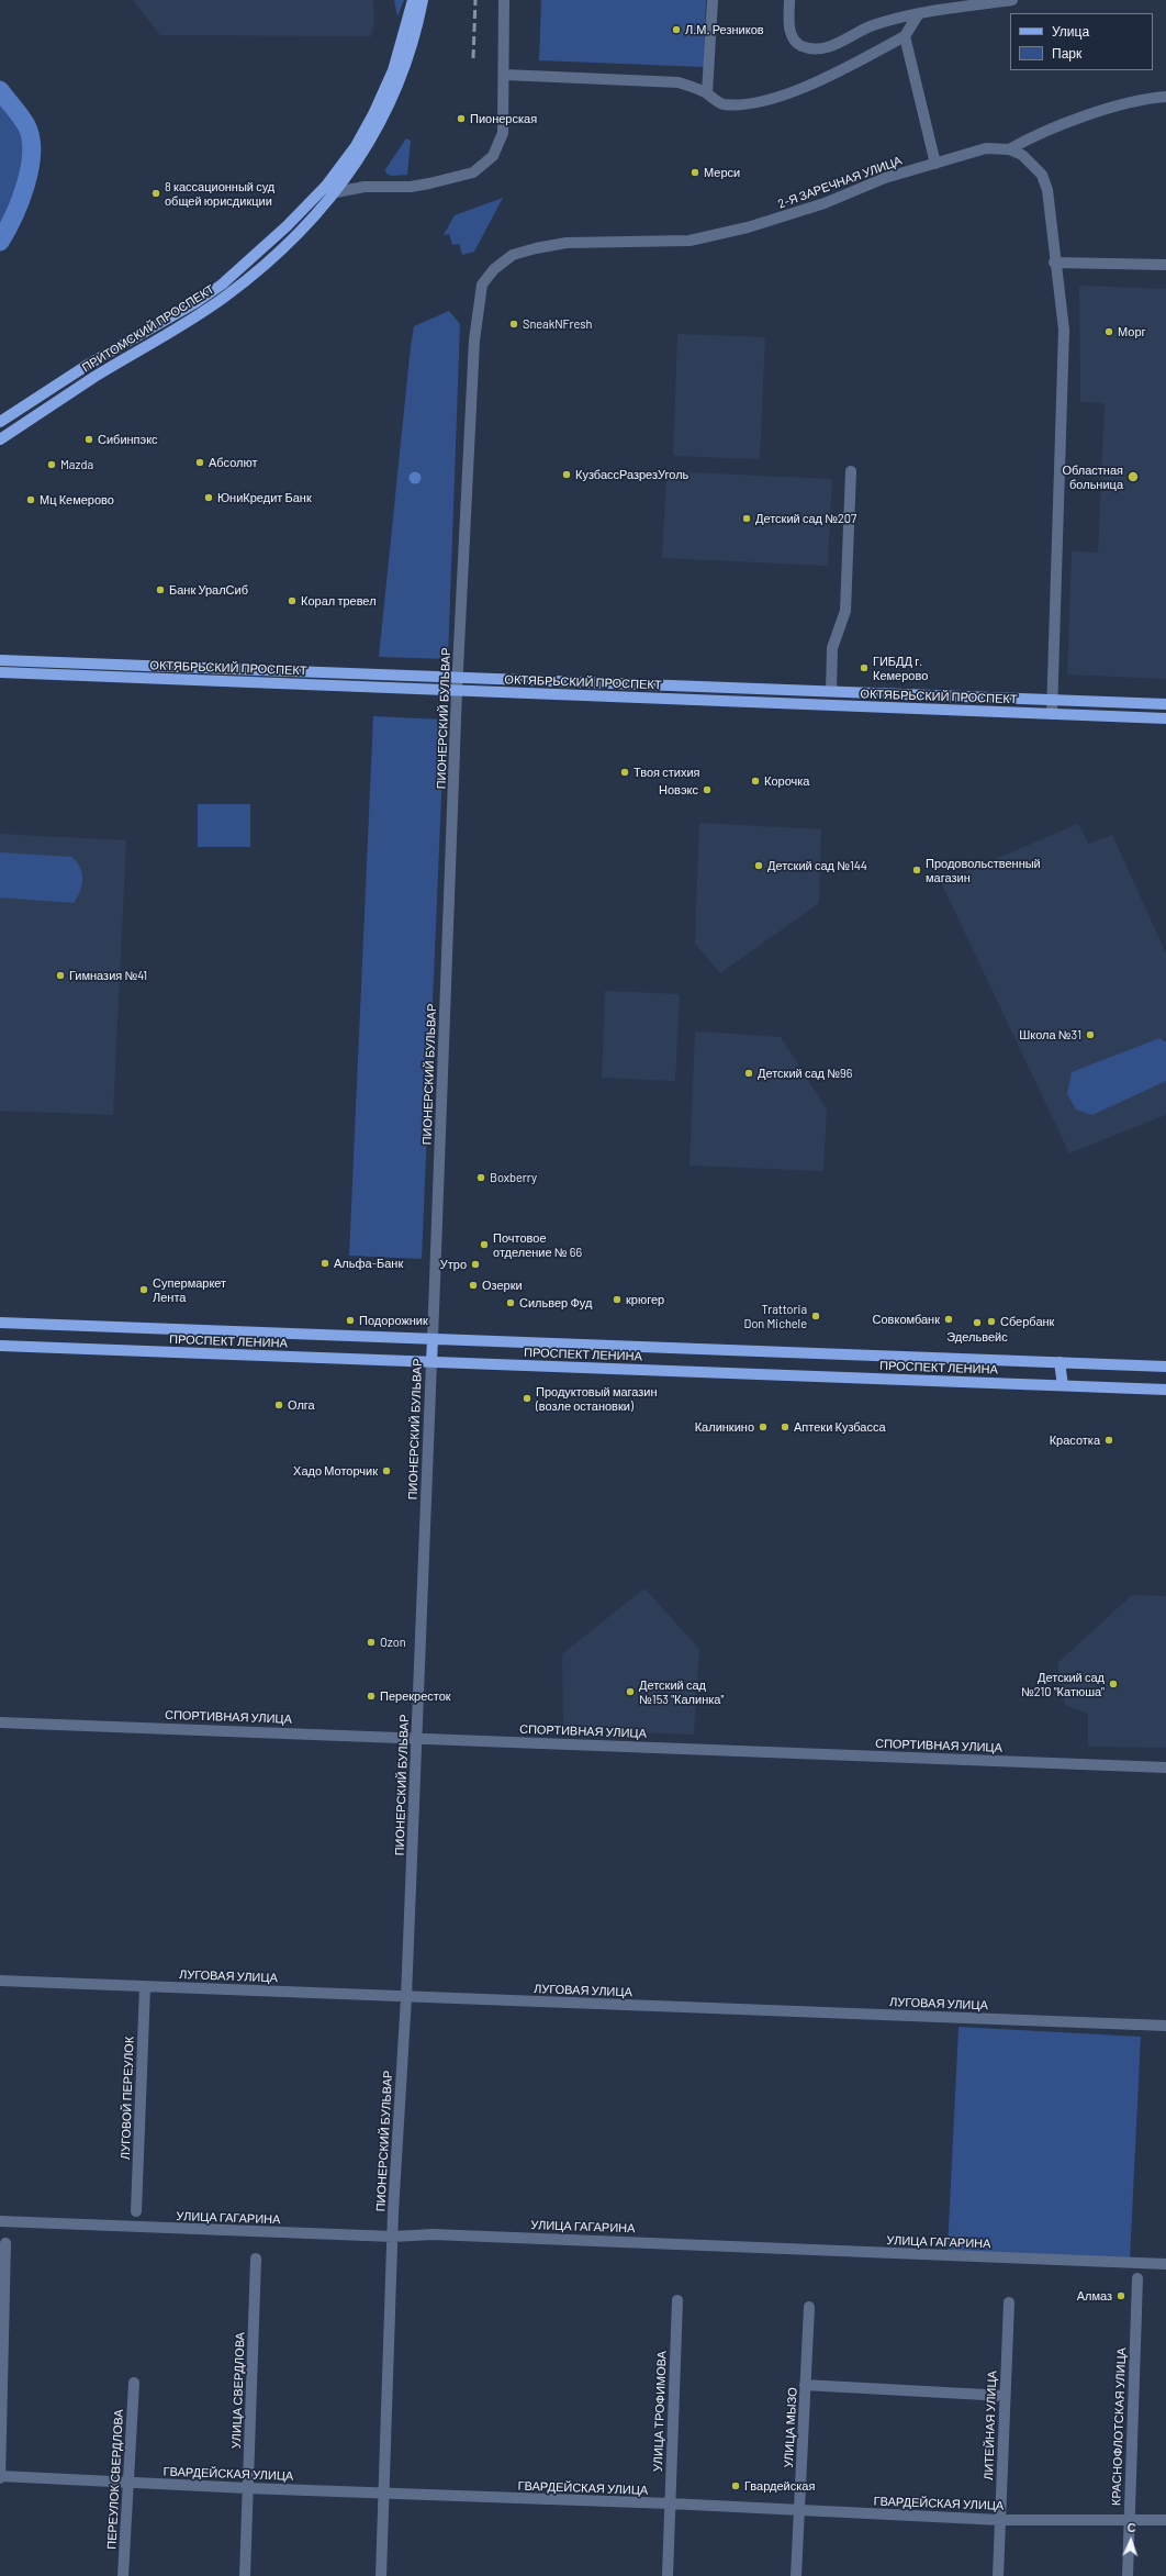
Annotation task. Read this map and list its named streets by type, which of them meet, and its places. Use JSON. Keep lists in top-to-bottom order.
{
  "streets": {
    "main road": [
      "ПРИТОМСКИЙ ПРОСПЕКТ",
      "ОКТЯБРЬСКИЙ ПРОСПЕКТ",
      "ПИОНЕРСКИЙ БУЛЬВАР",
      "ПРОСПЕКТ ЛЕНИНА"
    ],
    "street": [
      "2-Я ЗАРЕЧНАЯ УЛИЦА",
      "СПОРТИВНАЯ УЛИЦА",
      "ЛУГОВАЯ УЛИЦА",
      "ЛУГОВОЙ ПЕРЕУЛОК",
      "УЛИЦА ГАГАРИНА",
      "УЛИЦА СВЕРДЛОВА",
      "УЛИЦА ТРОФИМОВА",
      "ЛИТЕЙНАЯ УЛИЦА",
      "КРАСНОФЛОТСКАЯ УЛИЦА",
      "УЛИЦА МЫЗО",
      "ГВАРДЕЙСКАЯ УЛИЦА",
      "ПЕРЕУЛОК СВЕРДЛОВА"
    ]
  },
  "crossings": [
    ["2-Я ЗАРЕЧНАЯ УЛИЦА", "ОКТЯБРЬСКИЙ ПРОСПЕКТ"],
    ["2-Я ЗАРЕЧНАЯ УЛИЦА", "ПИОНЕРСКИЙ БУЛЬВАР"],
    ["ОКТЯБРЬСКИЙ ПРОСПЕКТ", "ПИОНЕРСКИЙ БУЛЬВАР"],
    ["ПИОНЕРСКИЙ БУЛЬВАР", "ПРОСПЕКТ ЛЕНИНА"],
    ["ПИОНЕРСКИЙ БУЛЬВАР", "СПОРТИВНАЯ УЛИЦА"],
    ["ПИОНЕРСКИЙ БУЛЬВАР", "ЛУГОВАЯ УЛИЦА"],
    ["ПИОНЕРСКИЙ БУЛЬВАР", "УЛИЦА ГАГАРИНА"],
    ["ПИОНЕРСКИЙ БУЛЬВАР", "ГВАРДЕЙСКАЯ УЛИЦА"],
    ["ЛУГОВАЯ УЛИЦА", "ЛУГОВОЙ ПЕРЕУЛОК"],
    ["УЛИЦА СВЕРДЛОВА", "ГВАРДЕЙСКАЯ УЛИЦА"],
    ["УЛИЦА ТРОФИМОВА", "ГВАРДЕЙСКАЯ УЛИЦА"],
    ["ЛИТЕЙНАЯ УЛИЦА", "ГВАРДЕЙСКАЯ УЛИЦА"],
    ["КРАСНОФЛОТСКАЯ УЛИЦА", "ГВАРДЕЙСКАЯ УЛИЦА"],
    ["УЛИЦА МЫЗО", "ГВАРДЕЙСКАЯ УЛИЦА"],
    ["ГВАРДЕЙСКАЯ УЛИЦА", "ПЕРЕУЛОК СВЕРДЛОВА"]
  ],
  "places": [
    "Л.М. Резников",
    "Пионерская",
    "Мерси",
    "8 кассационный суд общей юрисдикции",
    "SneakNFresh",
    "Морг",
    "Сибинпэкс",
    "Абсолют",
    "Mazda",
    "КузбассРазрезУголь",
    "Областная больница",
    "ЮниКредит Банк",
    "Мц Кемерово",
    "Детский сад №207",
    "Банк УралСиб",
    "Корал тревел",
    "ГИБДД г. Кемерово",
    "Твоя стихия",
    "Корочка",
    "Новэкс",
    "Детский сад №144",
    "Продовольственный магазин",
    "Гимназия №41",
    "Школа №31",
    "Детский сад №96",
    "Boxberry",
    "Почтовое отделение № 66",
    "Альфа-Банк",
    "Утро",
    "Озерки",
    "Супермаркет Лента",
    "крюгер",
    "Сильвер Фуд",
    "Trattoria Don Michele",
    "Совкомбанк",
    "Подорожник",
    "Сбербанк",
    "Эдельвейс",
    "Продуктовый магазин (возле остановки)",
    "Олга",
    "Калинкино",
    "Аптеки Кузбасса",
    "Красотка",
    "Хадо Моторчик",
    "Ozon",
    "Детский сад №210 \"Катюша\"",
    "Детский сад №153 \"Калинка\"",
    "Перекресток",
    "Алмаз",
    "Гвардейская"
  ],
  "legend": ["Улица", "Парк"],
  "north": "top"
}
